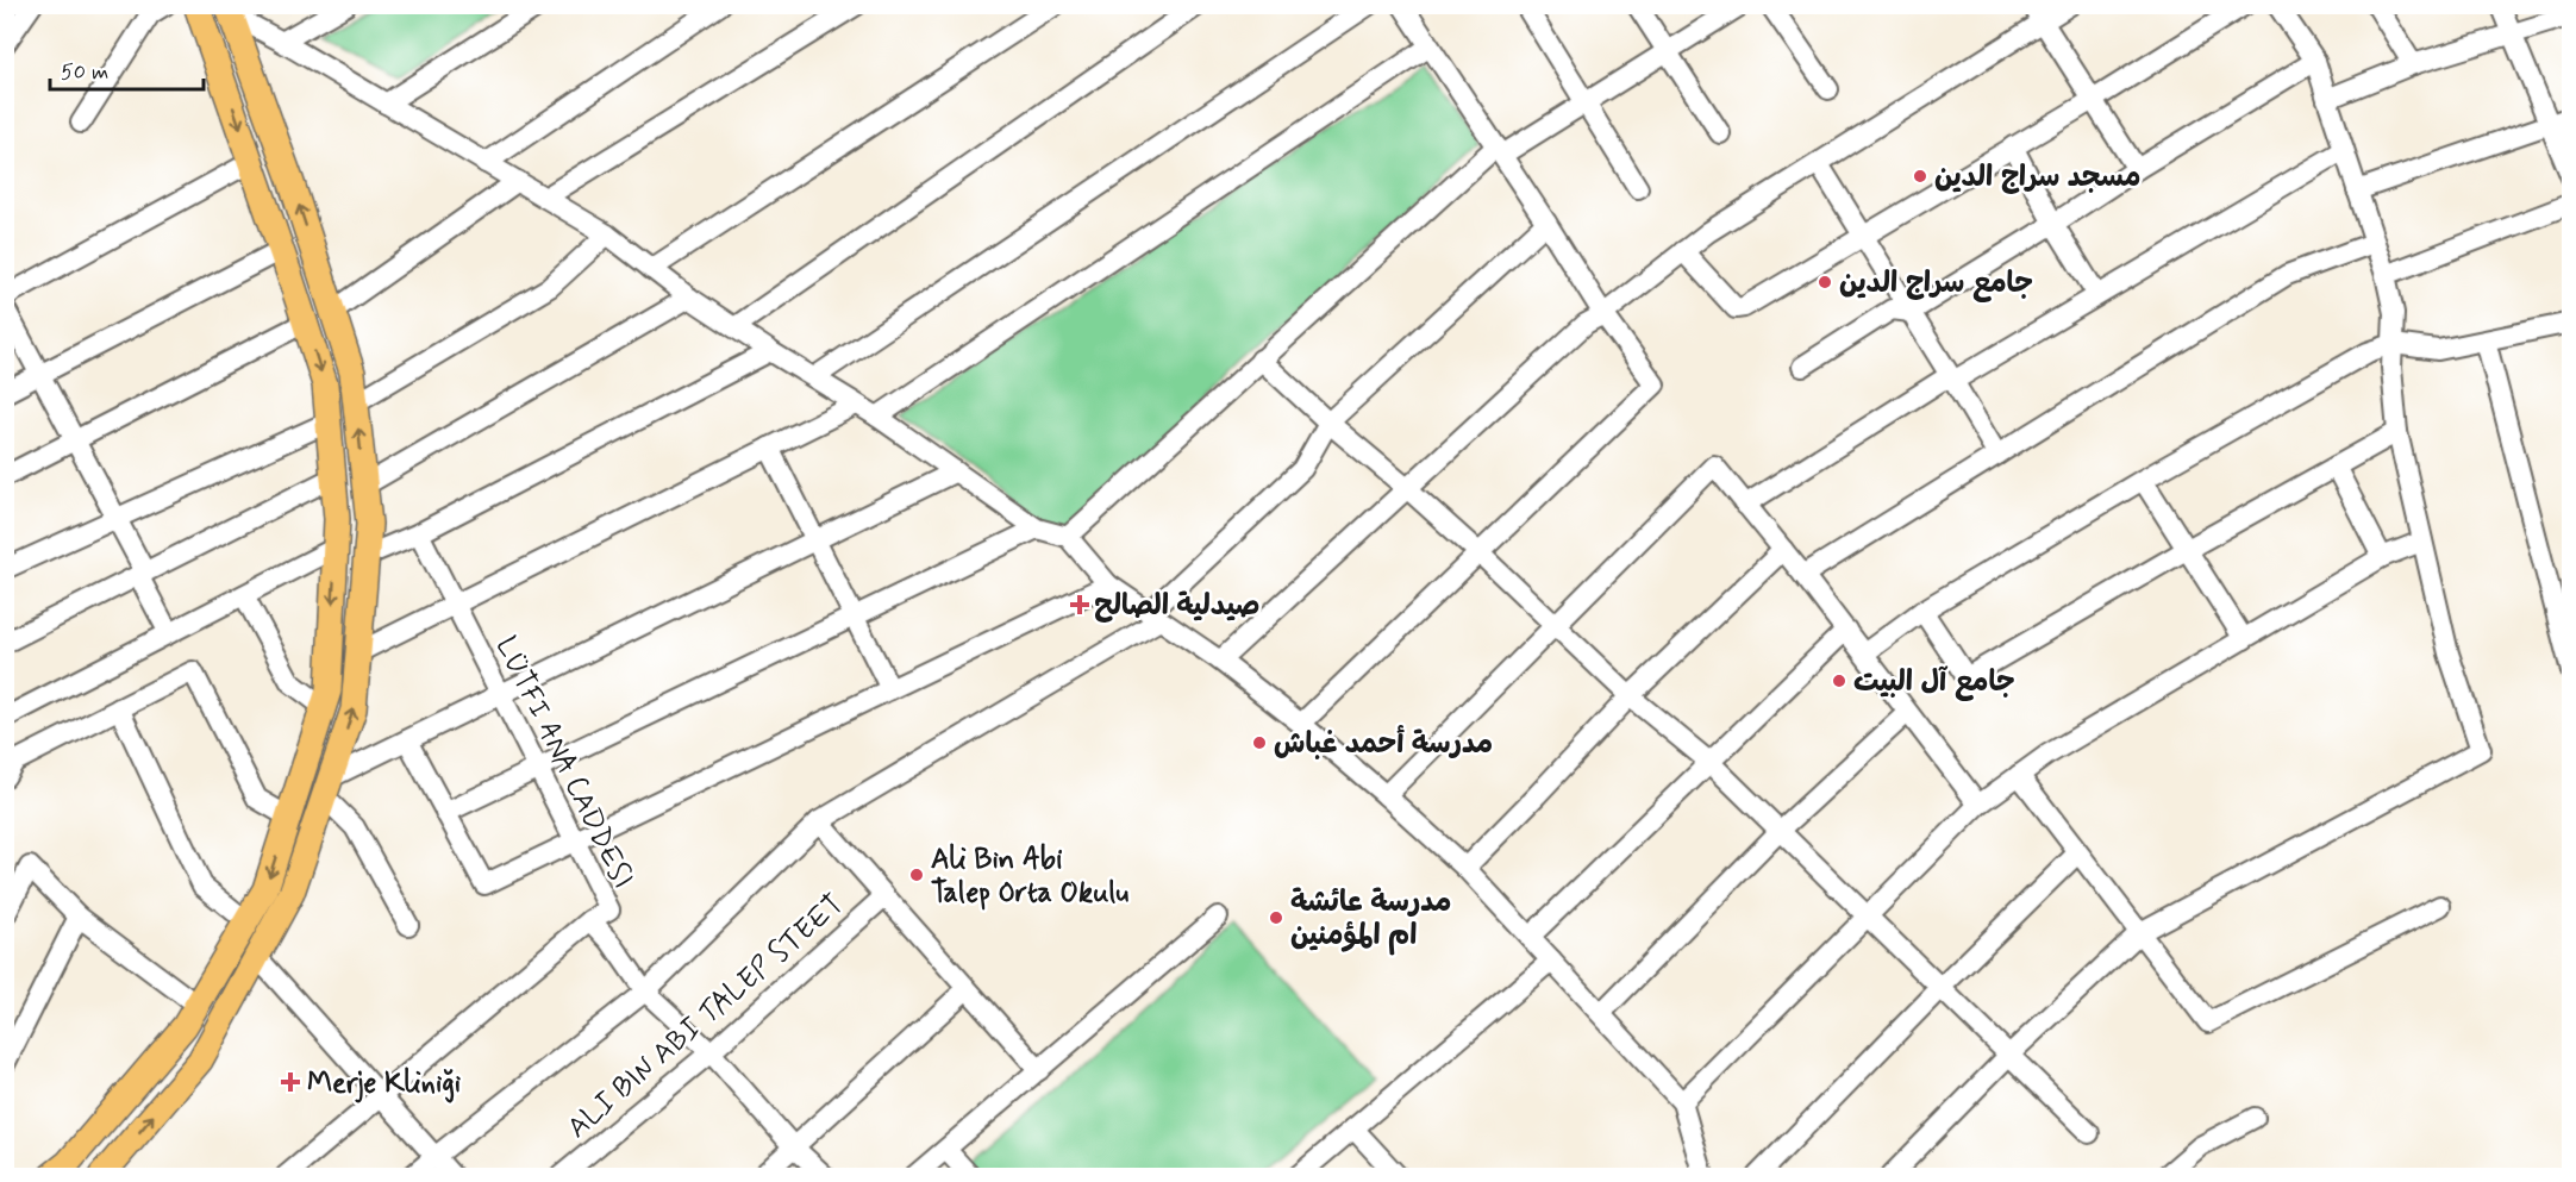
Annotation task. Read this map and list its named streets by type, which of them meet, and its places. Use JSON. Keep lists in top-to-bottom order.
{
  "streets": {
    "street": ["LÜTFI ANA CADDESI", "ALI BIN ABI TALEP STEET"]
  },
  "places": {
    "other": [
      "مسجد سراج الدين",
      "جامع سراج الدين",
      "جامع آل البيت",
      "مدرسة أحمد غباش",
      "Ali Bin Abi Talep Orta Okulu",
      "مدرسة عائشة ام المؤمنين"
    ],
    "health": ["صيدلية الصالح", "Merje Kliniği"]
  },
  "scale_bar": "50 m"
}
